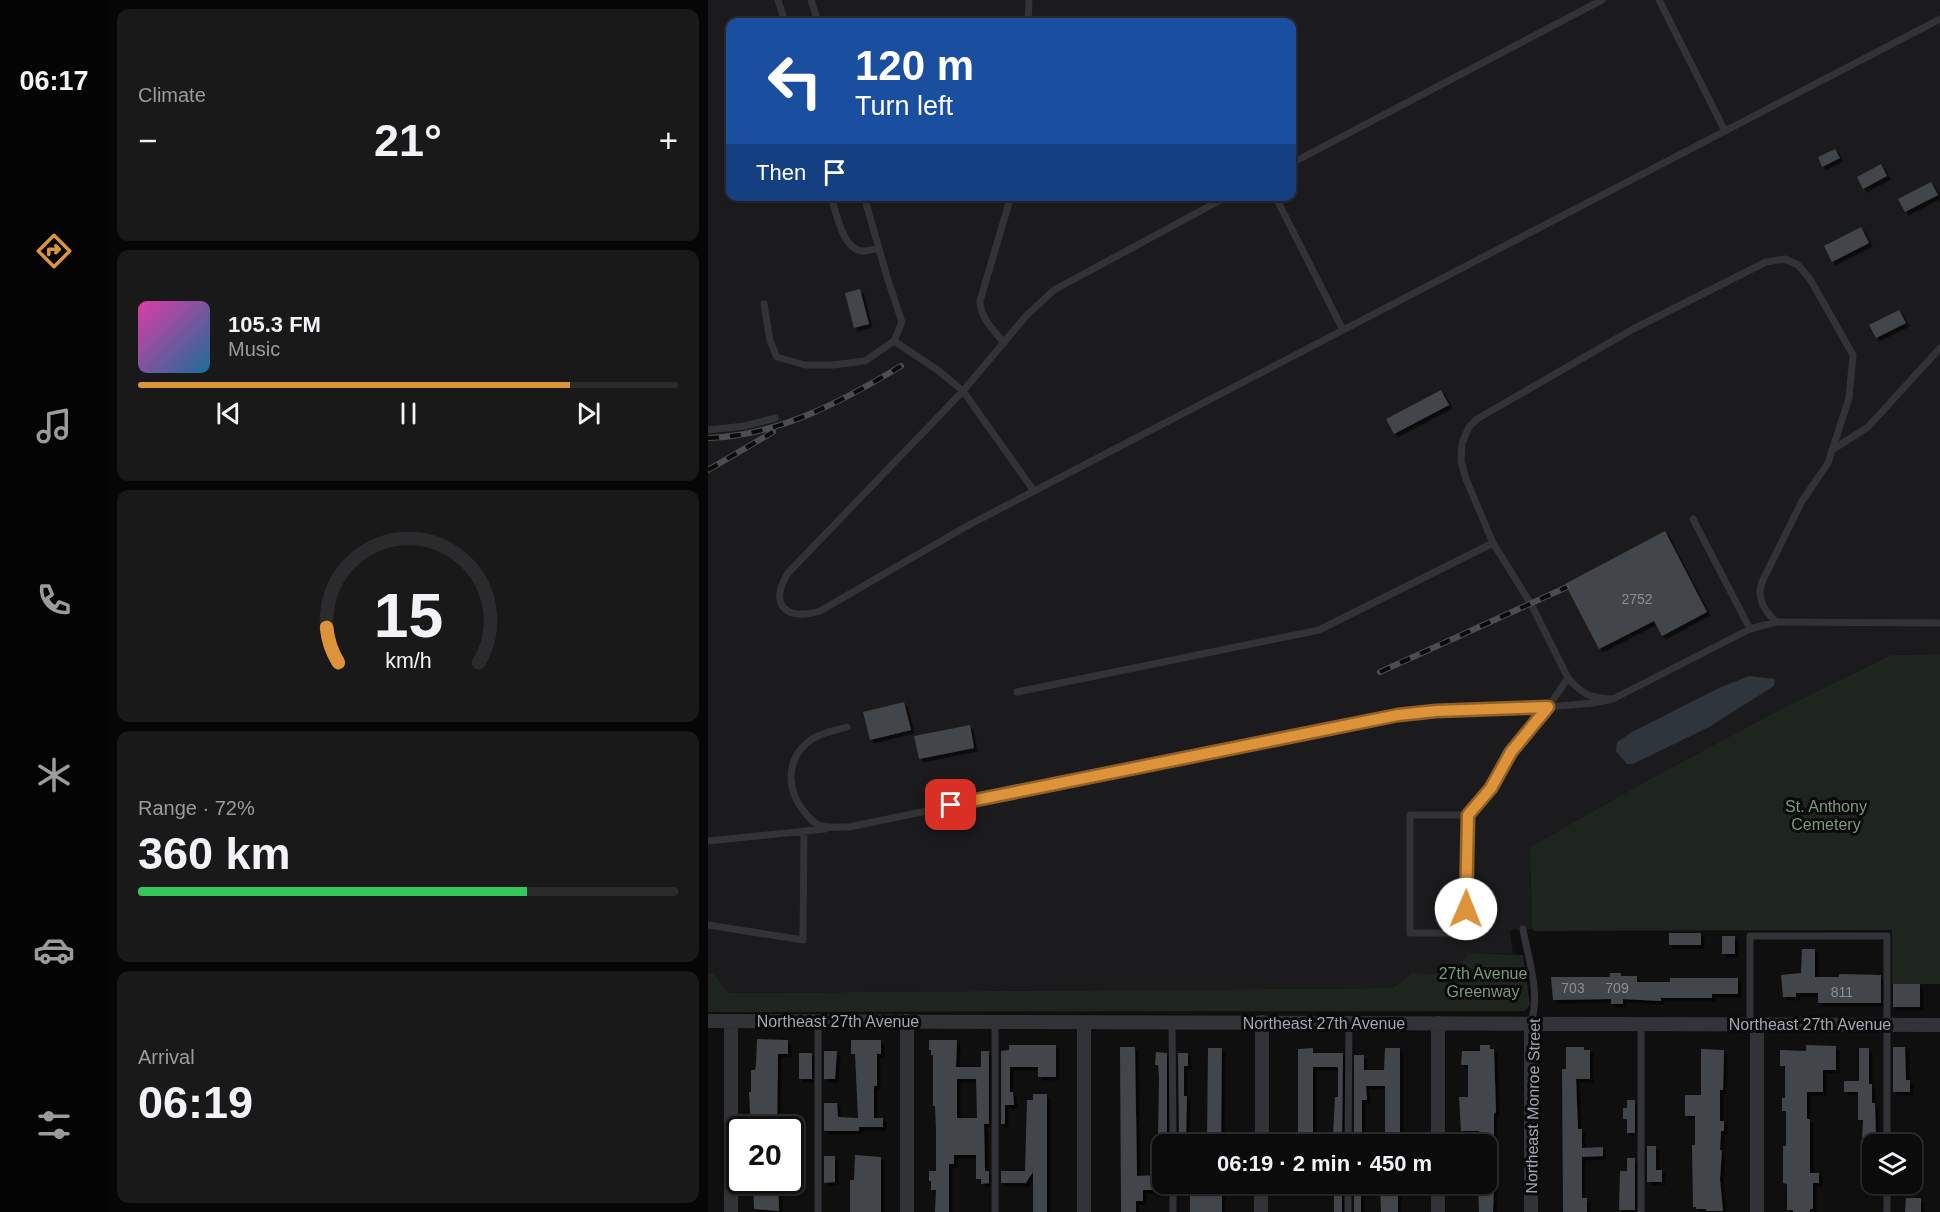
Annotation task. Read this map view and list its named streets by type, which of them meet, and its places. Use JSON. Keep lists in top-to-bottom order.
{
  "streets": {
    "street": ["Northeast 27th Avenue", "Northeast Monroe Street"]
  },
  "crossings": [
    ["Northeast 27th Avenue", "Northeast Monroe Street"]
  ],
  "parks": ["St. Anthony Cemetery", "27th Avenue Greenway"],
  "house_numbers": [
    "2752",
    "703",
    "709",
    "811"
  ],
  "page": {
    "tabs": "06:17",
    "tile": [
      "Climate",
      ["Range · 72%", "360 km"],
      ["Arrival", "06:19"]
    ],
    "turn": ["120 m", "Turn left"],
    "heat": ["−", "21°", "+"],
    "then": "Then",
    "song": ["105.3 FM", "Music"],
    "limit": "20",
    "trip": "06:19 · 2 min · 450 m",
    "gauge": ["15", "km/h"]
  }
}
